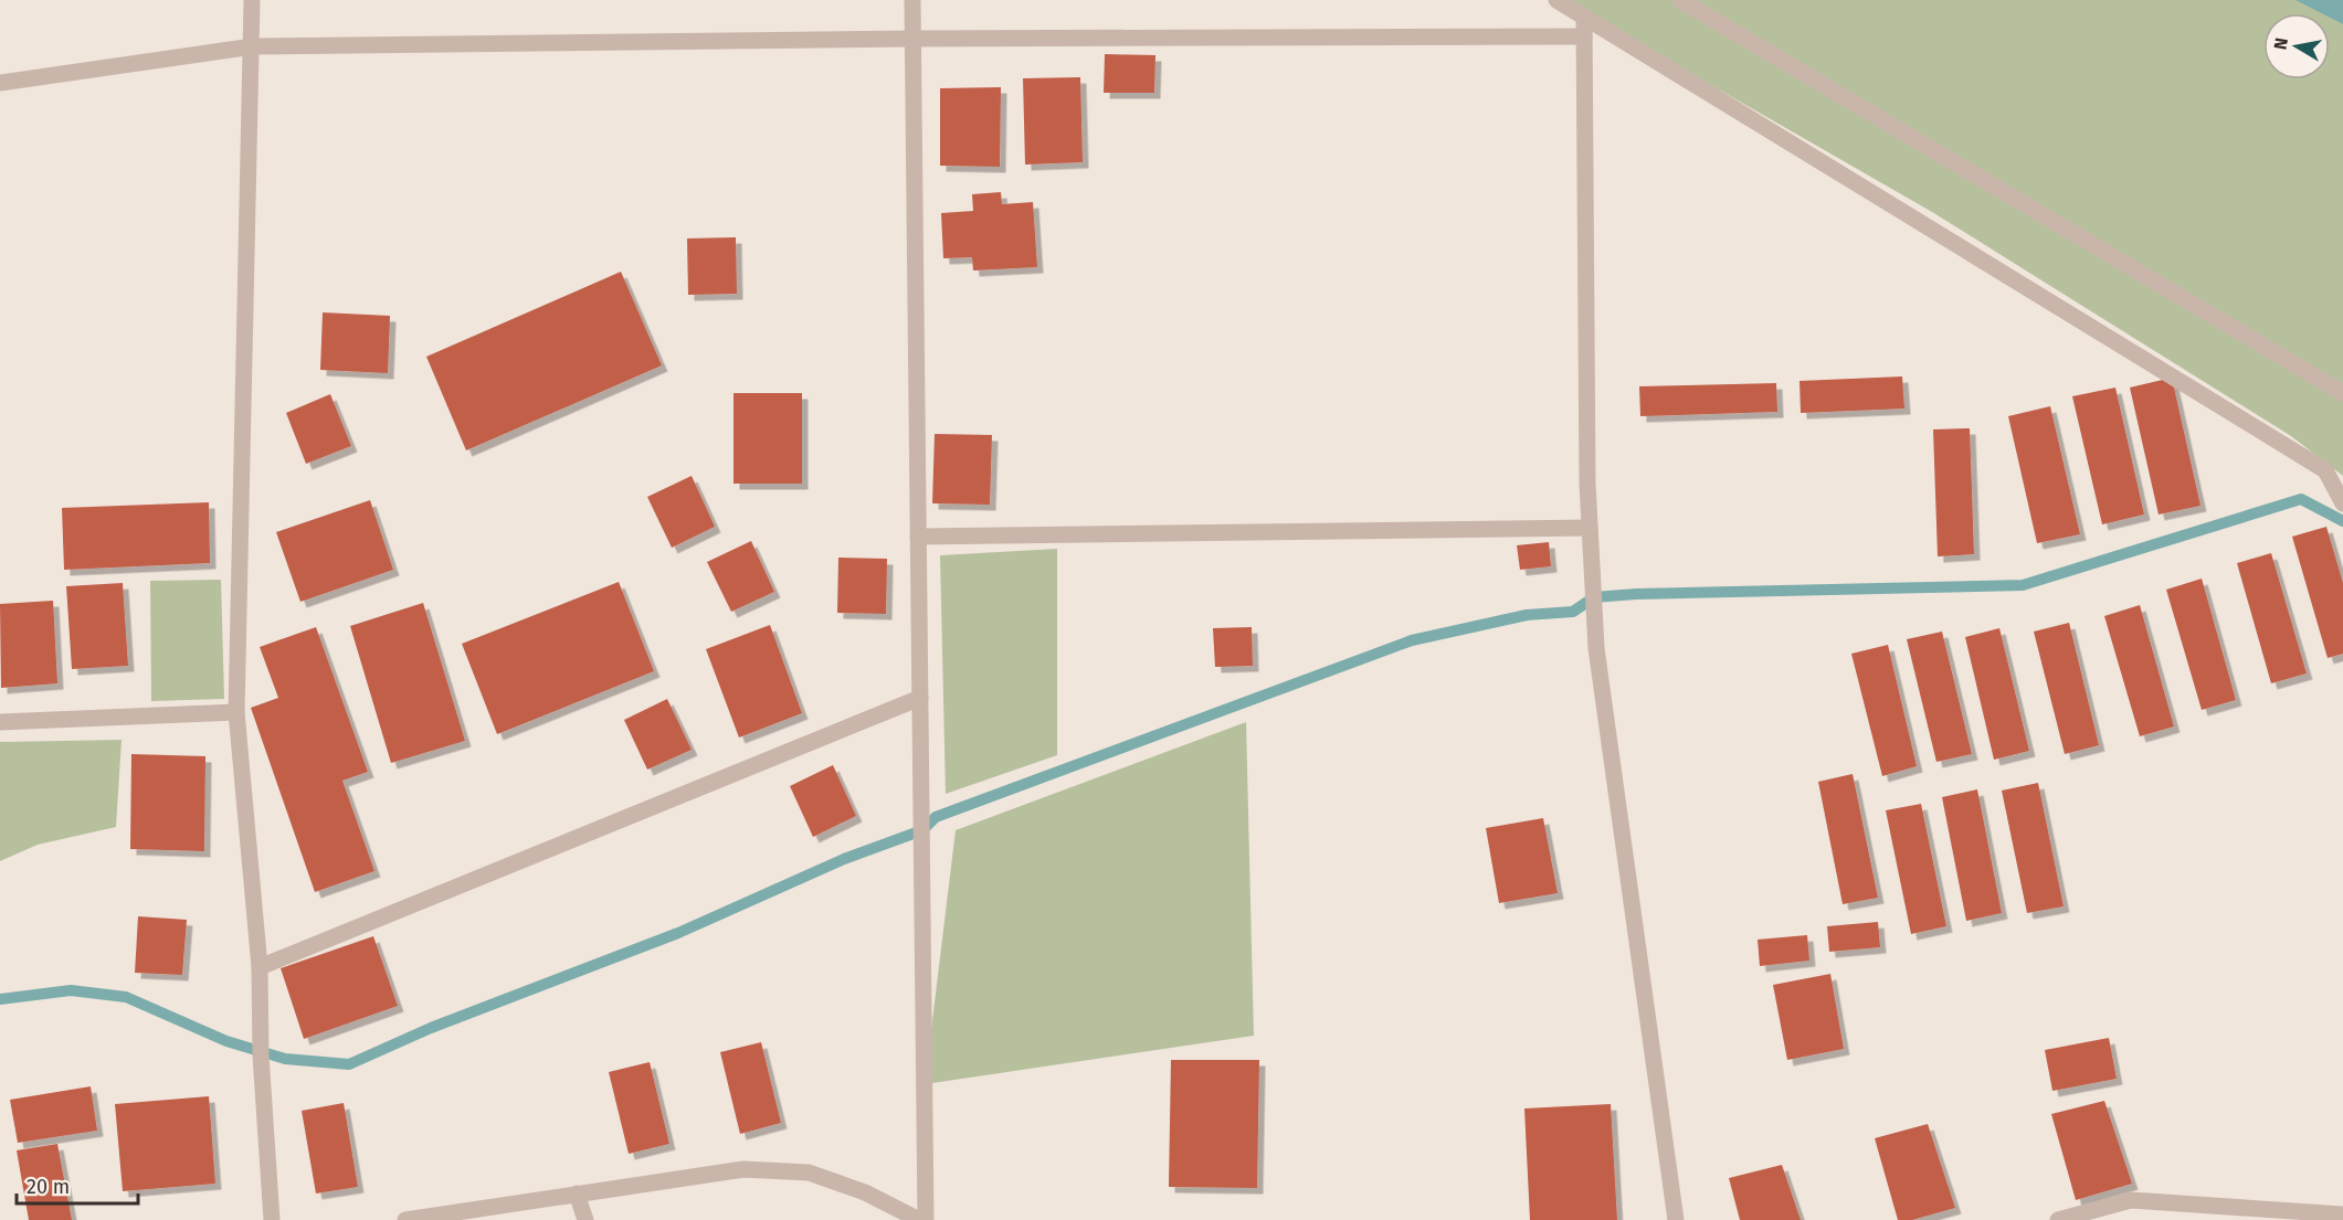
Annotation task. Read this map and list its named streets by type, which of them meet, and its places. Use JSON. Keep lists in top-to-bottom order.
{
  "scale_bar": "20 m",
  "north": "left"
}
